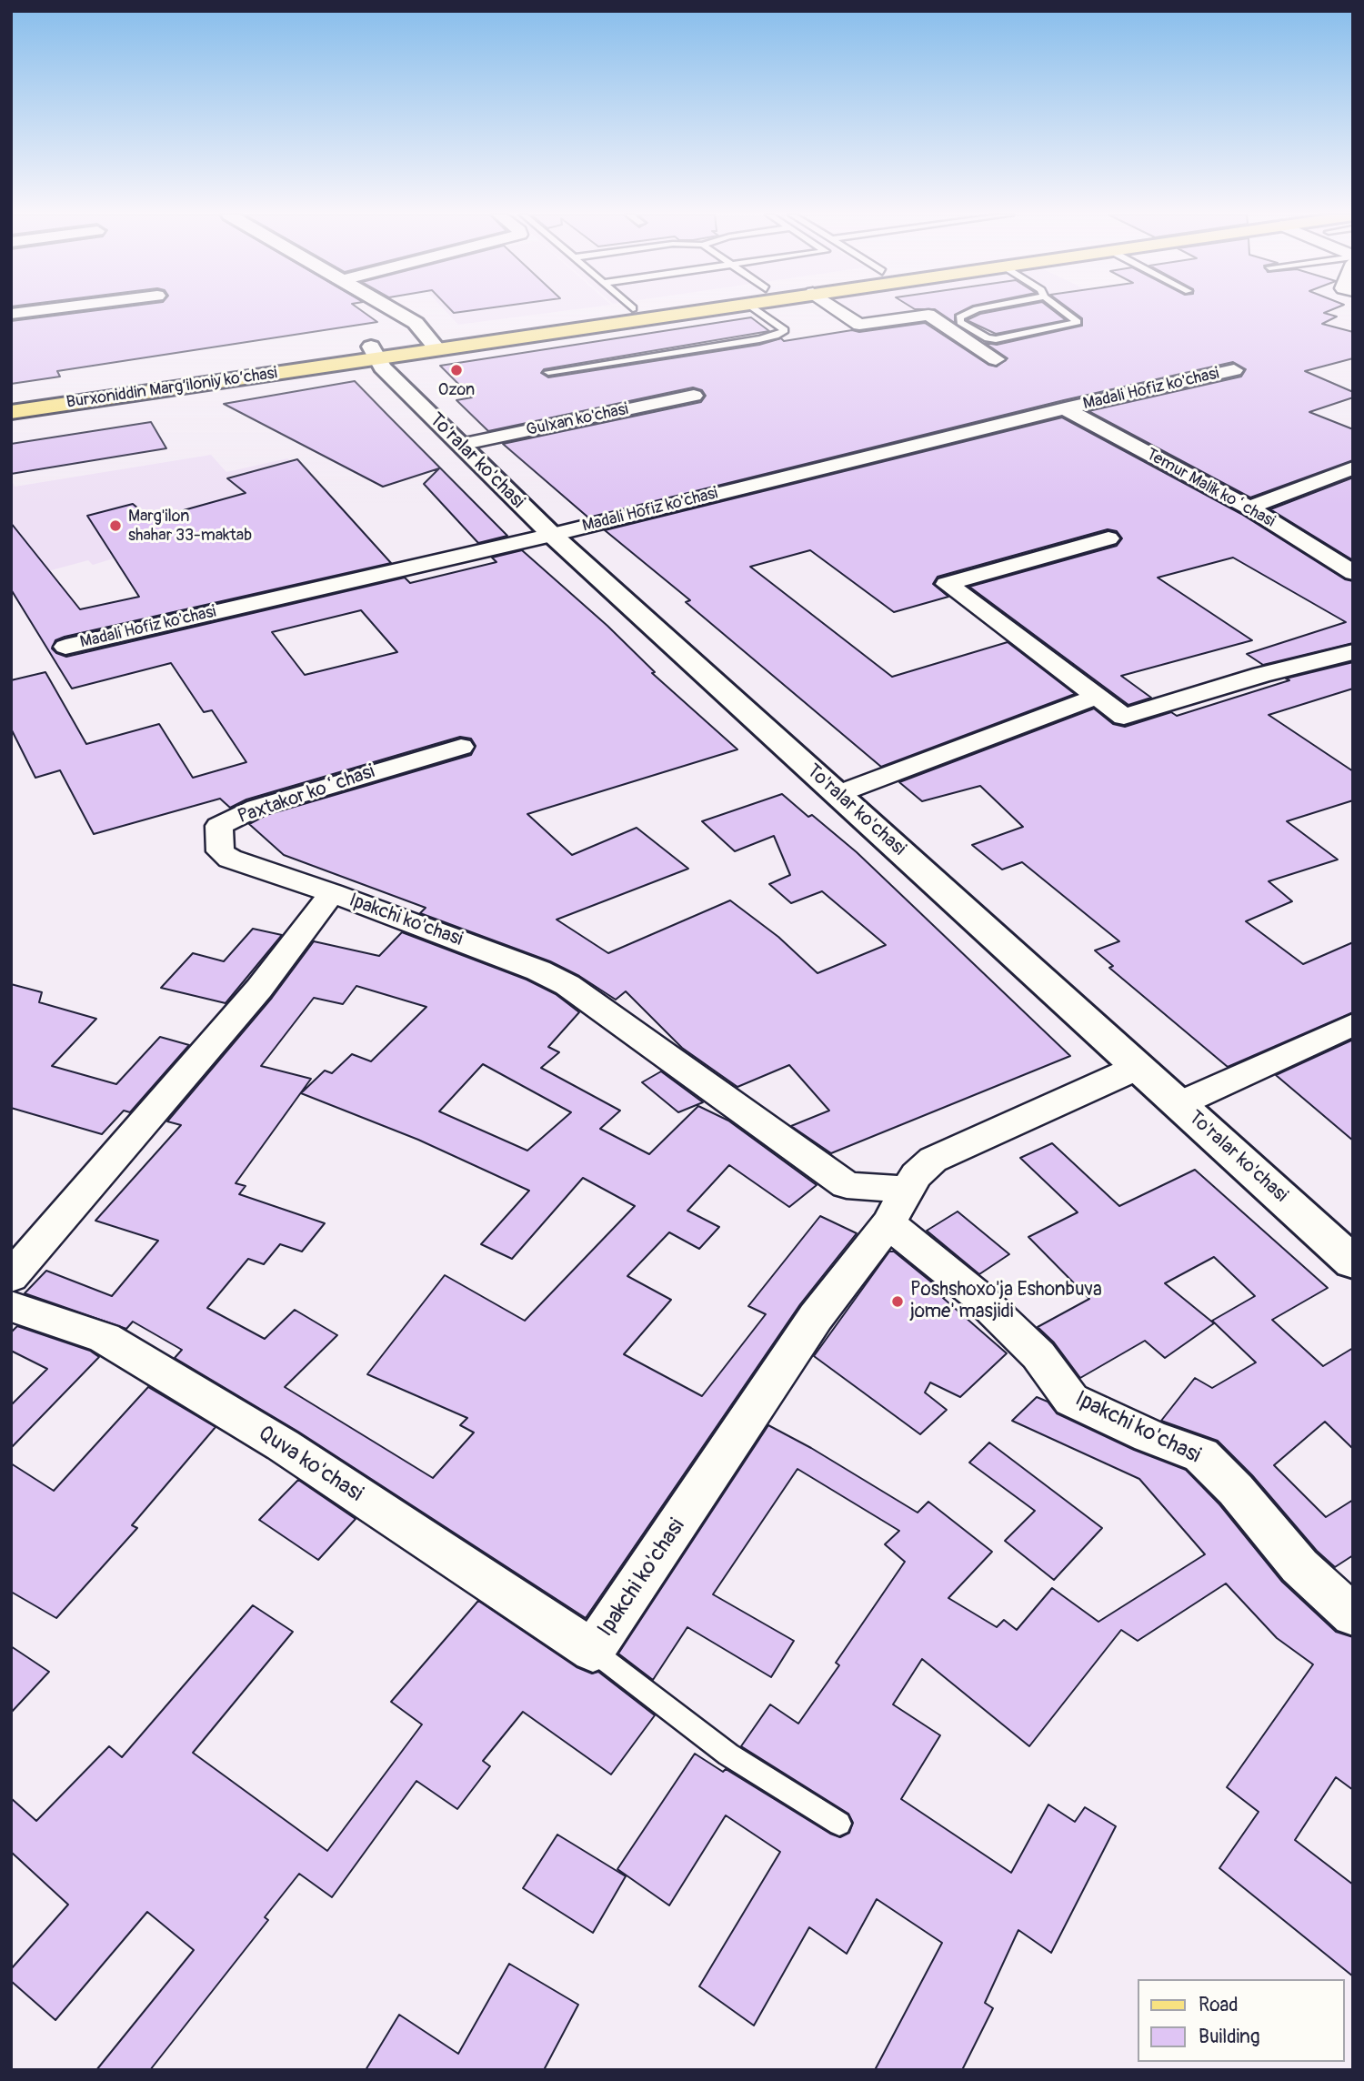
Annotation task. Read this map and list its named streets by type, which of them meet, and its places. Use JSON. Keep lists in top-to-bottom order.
{
  "streets": {
    "main road": ["Burxoniddin Marg’iloniy ko’chasi"],
    "street": [
      "Madali Hofiz ko'chasi",
      "Gulxan ko'chasi",
      "To'ralar ko'chasi",
      "Temur Malik koʻchasi",
      "Paxtakor koʻchasi",
      "Ipakchi ko'chasi",
      "Quva ko'chasi"
    ]
  },
  "crossings": [
    ["Burxoniddin Marg’iloniy ko’chasi", "To'ralar ko'chasi"],
    ["Madali Hofiz ko'chasi", "To'ralar ko'chasi"],
    ["Madali Hofiz ko'chasi", "Temur Malik koʻchasi"],
    ["Gulxan ko'chasi", "To'ralar ko'chasi"],
    ["To'ralar ko'chasi", "Ipakchi ko'chasi"],
    ["Paxtakor koʻchasi", "Ipakchi ko'chasi"],
    ["Ipakchi ko'chasi", "Quva ko'chasi"]
  ],
  "places": ["Ozon", "Marg'ilon shahar 33-maktab", "Poshshoxo'ja Eshonbuva jome' masjidi"],
  "legend": ["Road", "Building"]
}
